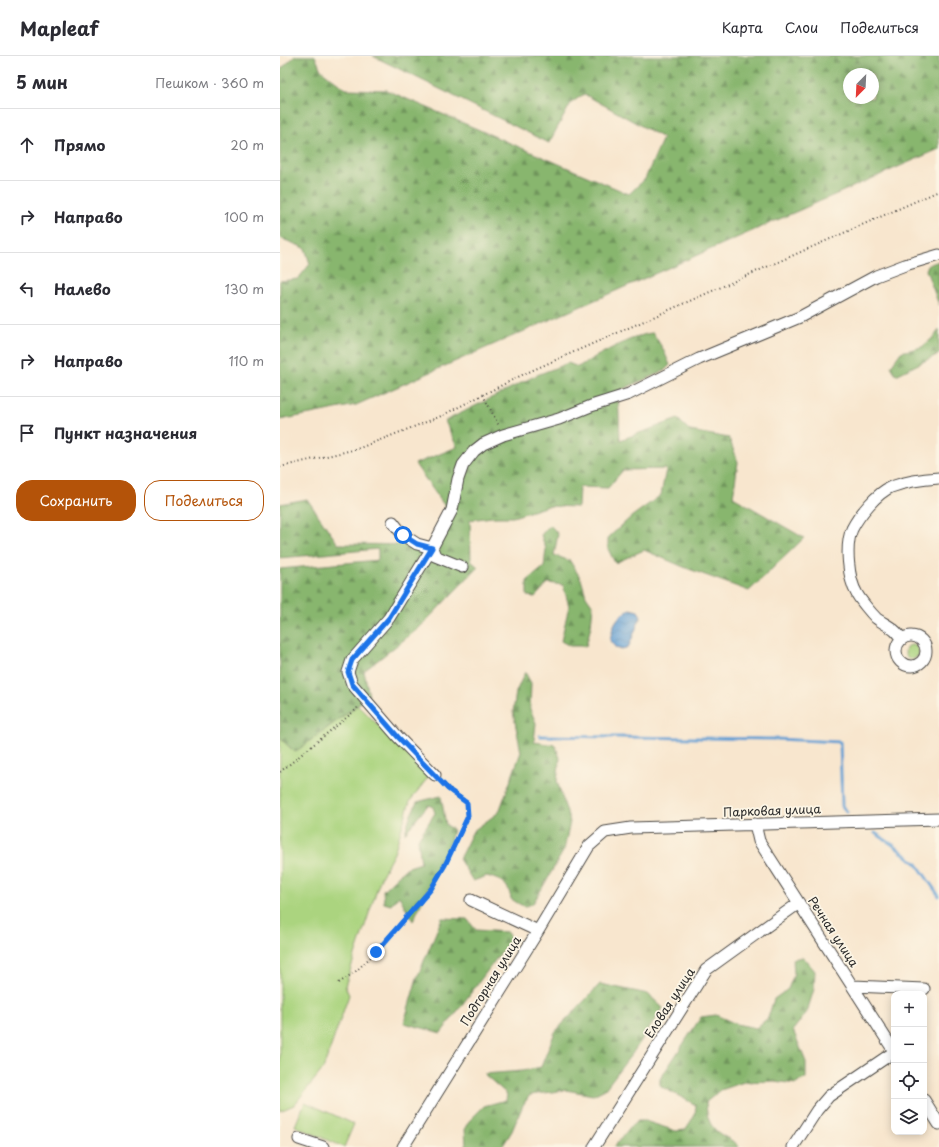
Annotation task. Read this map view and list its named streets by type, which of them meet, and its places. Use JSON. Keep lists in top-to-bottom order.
{
  "streets": {
    "street": [
      "Парковая улица",
      "Речная улица",
      "Подгорная улица",
      "Еловая улица"
    ]
  },
  "crossings": [
    ["Парковая улица", "Речная улица"],
    ["Парковая улица", "Подгорная улица"],
    ["Речная улица", "Еловая улица"]
  ],
  "north": "bottom left",
  "page": {
    "header": "Mapleaf",
    "nav": ["Карта", "Слои", "Поделиться"],
    "heading": ["5 мин", "Пешком · 360 m"],
    "list": [
      ["Прямо", "20 m"],
      ["Направо", "100 m"],
      ["Налево", "130 m"],
      ["Направо", "110 m"],
      "Пункт назначения"
    ],
    "buttons": ["Сохранить", "Поделиться"],
    "map_buttons": ["+", "−"]
  }
}
